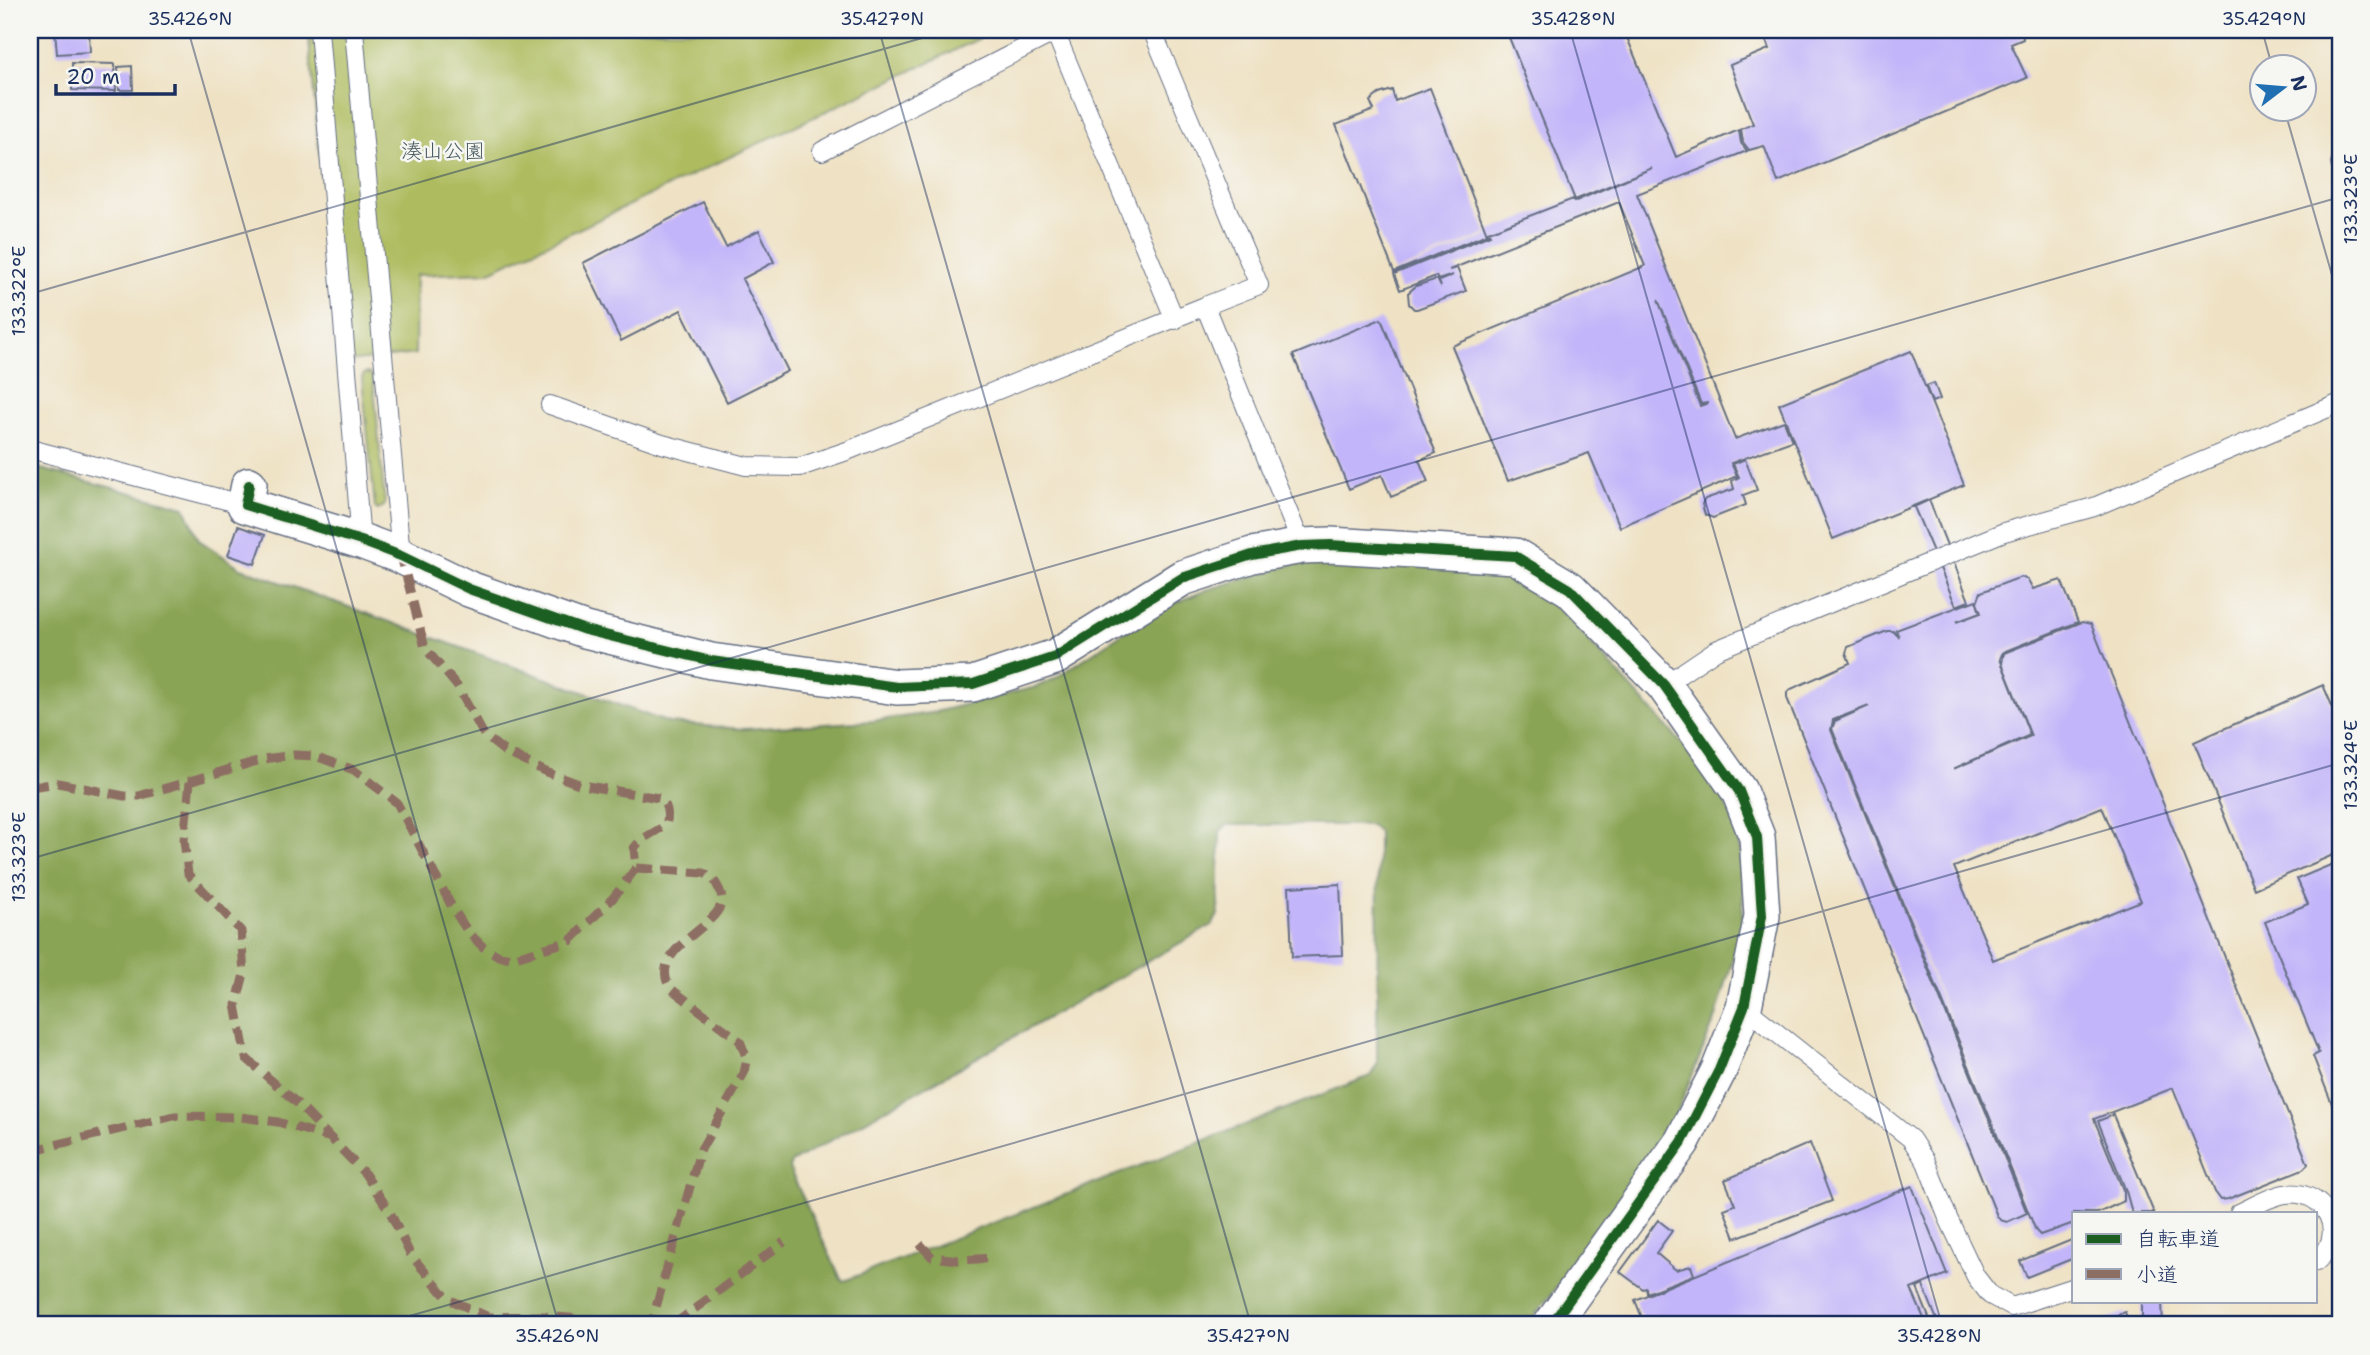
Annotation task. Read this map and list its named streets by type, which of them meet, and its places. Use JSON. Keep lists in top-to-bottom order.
{
  "parks": ["湊山公園"],
  "legend": ["自転車道", "小道"],
  "scale_bar": "20 m",
  "north": "right",
  "coordinates": [
    "35.426°N",
    "35.427°N",
    "35.428°N",
    "35.429°N",
    "133.323°E",
    "133.322°E",
    "133.324°E"
  ]
}
